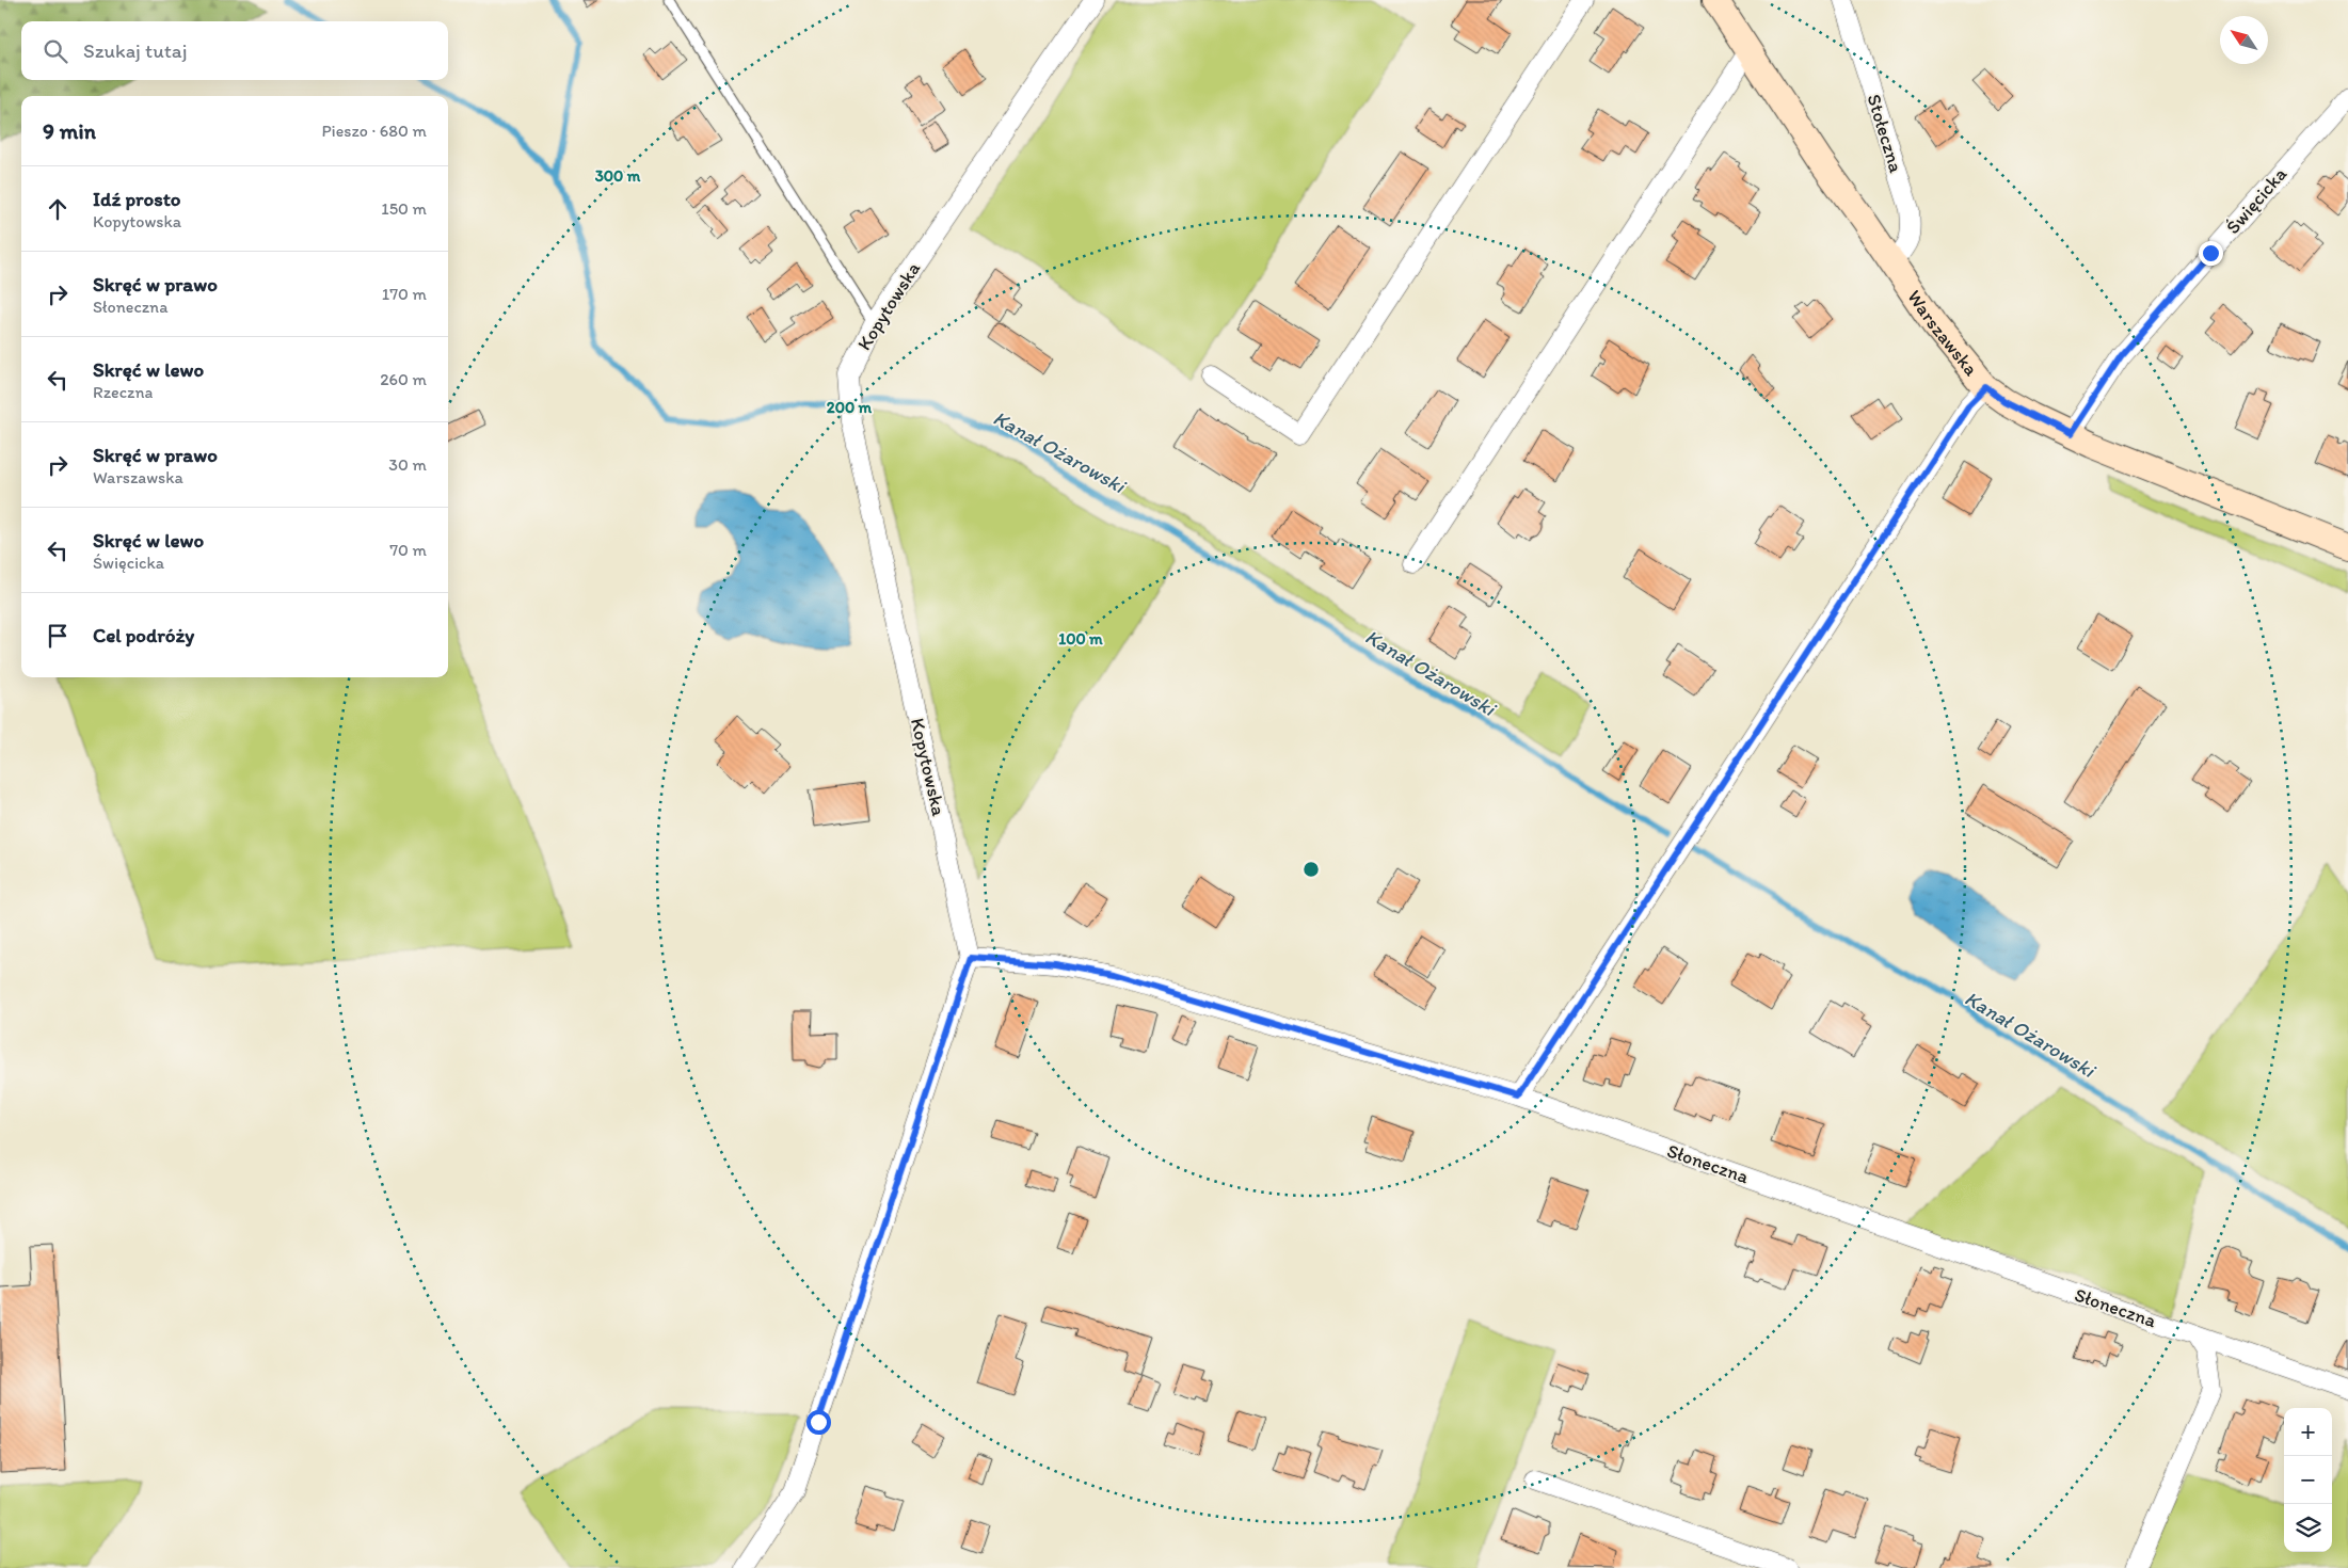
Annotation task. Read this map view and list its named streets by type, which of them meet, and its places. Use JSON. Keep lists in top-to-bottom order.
{
  "streets": {
    "main road": ["Warszawska"],
    "street": [
      "Stołeczna",
      "Święcicka",
      "Kopytowska",
      "Słoneczna"
    ]
  },
  "crossings": [
    ["Stołeczna", "Warszawska"],
    ["Święcicka", "Warszawska"],
    ["Kopytowska", "Słoneczna"]
  ],
  "water": ["Kanał Ożarowski"],
  "north": "top left",
  "page": {
    "search": "Szukaj tutaj",
    "heading": ["9 min", "Pieszo · 680 m"],
    "list": [
      ["Idź prosto", "Kopytowska", "150 m"],
      ["Skręć w prawo", "Słoneczna", "170 m"],
      ["Skręć w lewo", "Rzeczna", "260 m"],
      ["Skręć w prawo", "Warszawska", "30 m"],
      ["Skręć w lewo", "Święcicka", "70 m"],
      "Cel podróży"
    ],
    "map_buttons": ["+", "−"]
  },
  "rings": ["300 m", "200 m", "100 m"]
}
